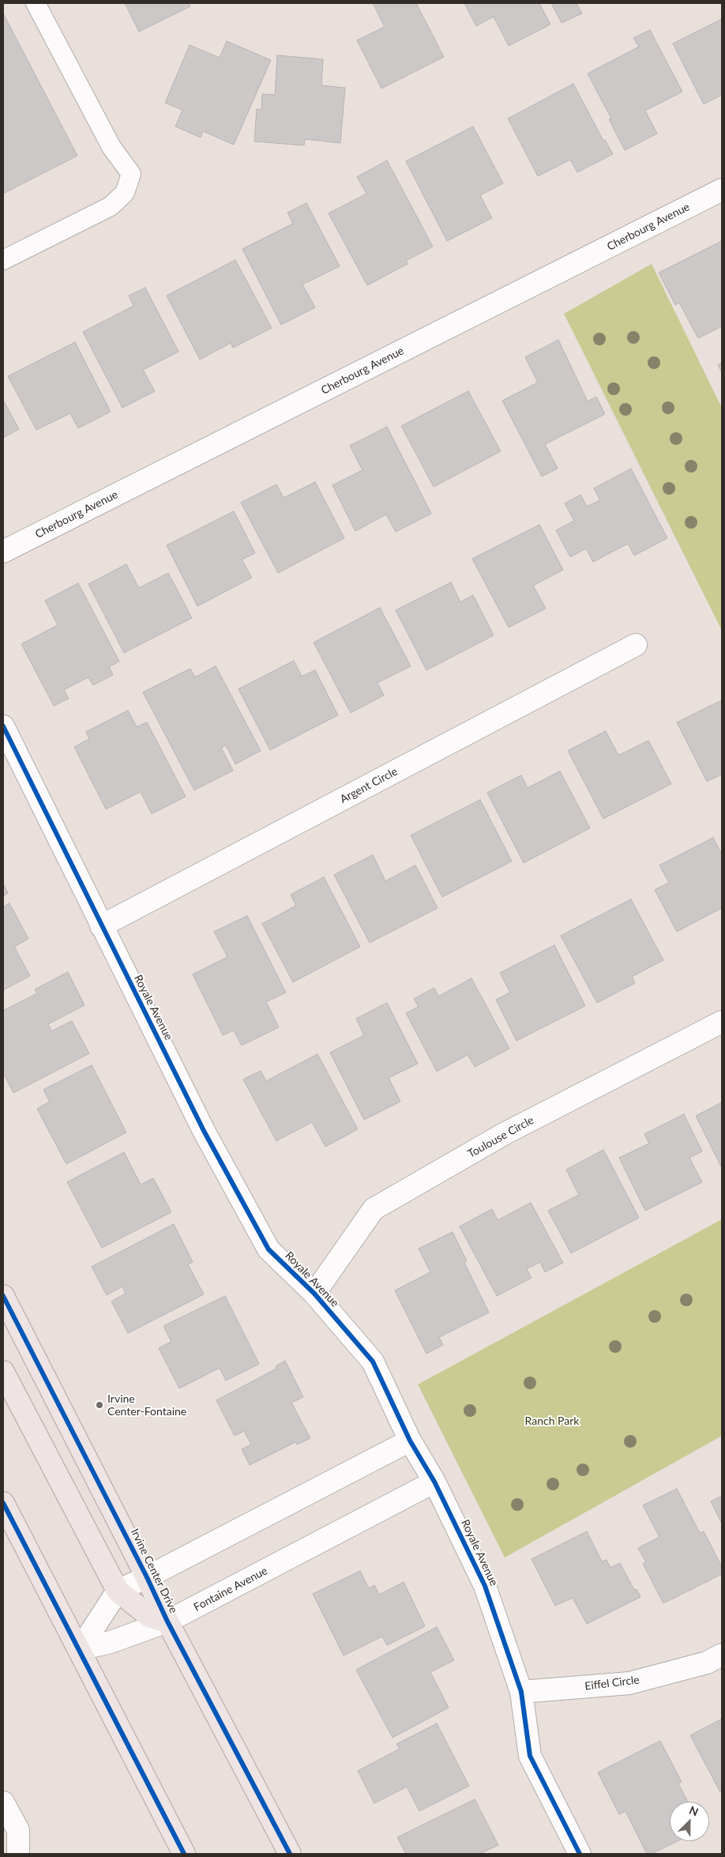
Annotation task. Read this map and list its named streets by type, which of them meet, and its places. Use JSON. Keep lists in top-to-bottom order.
{
  "streets": {
    "main road": ["Irvine Center Drive"],
    "street": [
      "Cherbourg Avenue",
      "Argent Circle",
      "Royale Avenue",
      "Toulouse Circle",
      "Fontaine Avenue",
      "Eiffel Circle"
    ]
  },
  "crossings": [
    ["Argent Circle", "Royale Avenue"],
    ["Royale Avenue", "Toulouse Circle"],
    ["Royale Avenue", "Fontaine Avenue"],
    ["Royale Avenue", "Eiffel Circle"],
    ["Irvine Center Drive", "Fontaine Avenue"]
  ],
  "parks": ["Ranch Park"],
  "places": ["Irvine Center-Fontaine"],
  "north": "top right"
}
